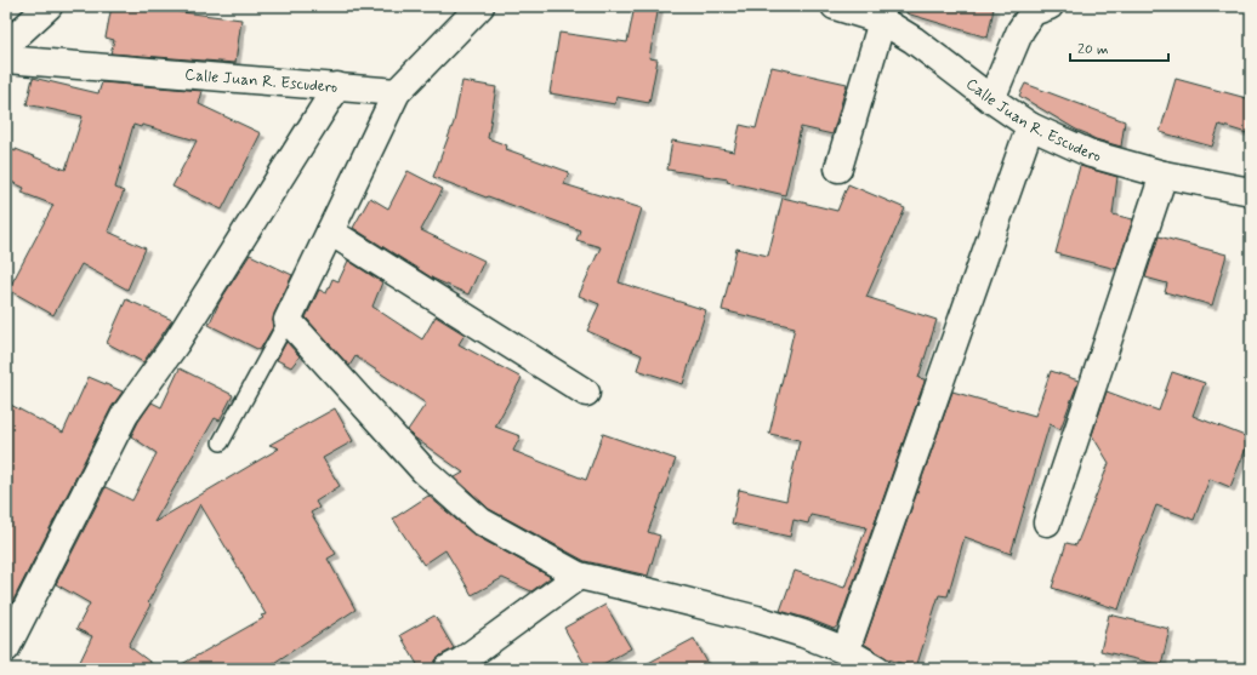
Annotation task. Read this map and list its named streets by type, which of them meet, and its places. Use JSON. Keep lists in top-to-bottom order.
{
  "streets": {
    "street": ["Calle Juan R. Escudero"]
  },
  "scale_bar": "20 m"
}
